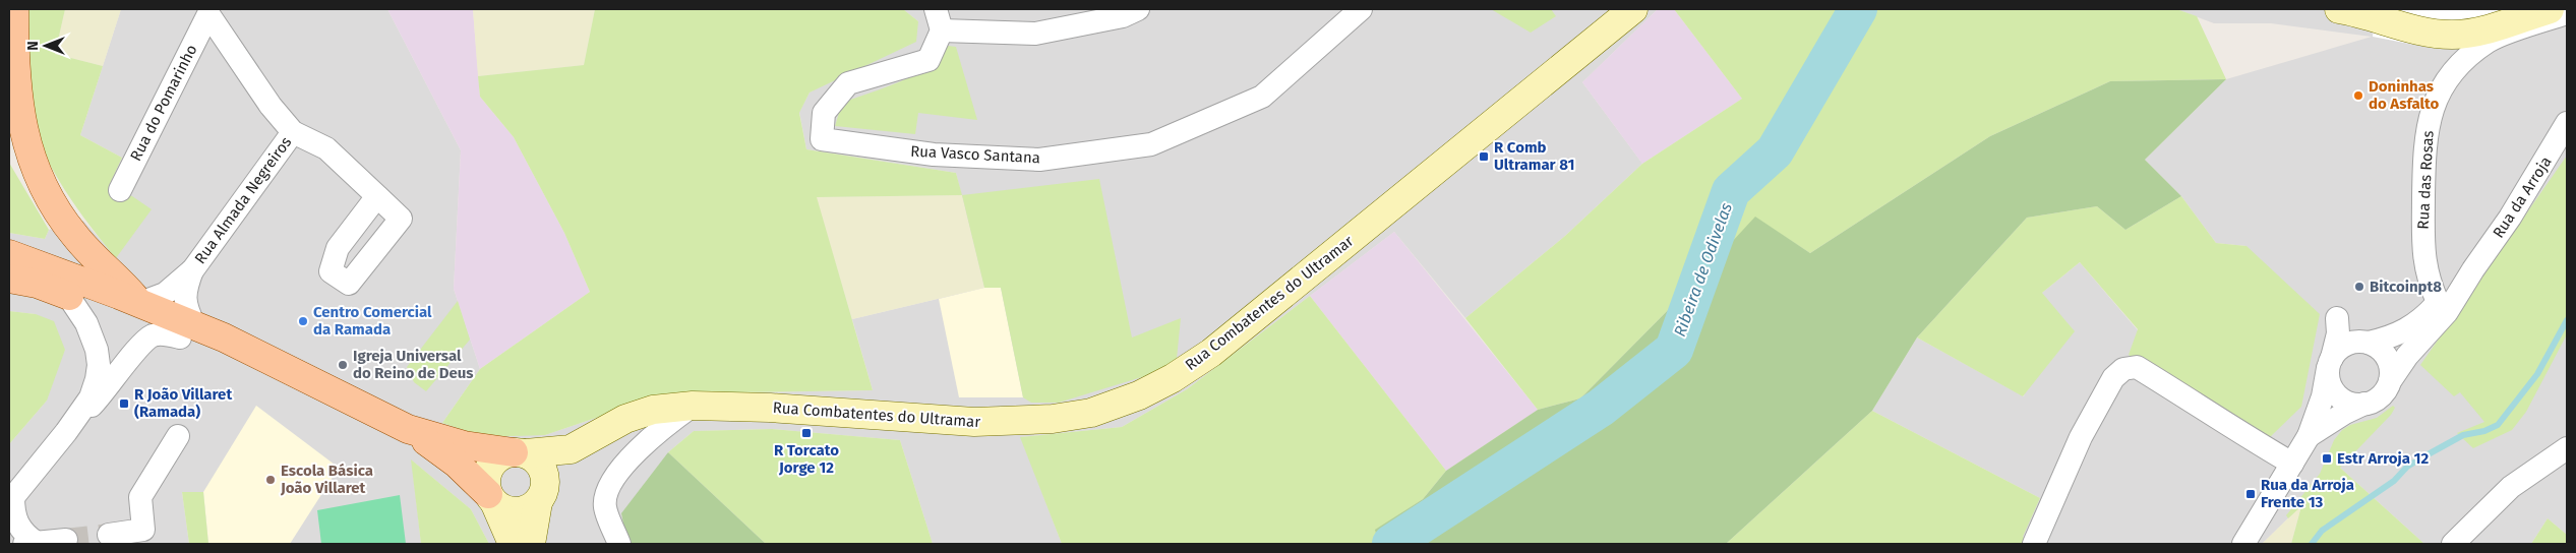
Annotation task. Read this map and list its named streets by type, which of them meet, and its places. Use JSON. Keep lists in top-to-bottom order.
{
  "streets": {
    "main road": ["Rua Combatentes do Ultramar"],
    "street": [
      "Rua do Pomarinho",
      "Rua Vasco Santana",
      "Rua das Rosas",
      "Rua da Arroja",
      "Rua Almada Negreiros"
    ]
  },
  "crossings": [
    ["Rua do Pomarinho", "Rua Almada Negreiros"],
    ["Rua das Rosas", "Rua da Arroja"]
  ],
  "water": ["Ribeira de Odivelas"],
  "places": {
    "other": [
      "Doninhas do Asfalto",
      "Bitcoinpt8",
      "Centro Comercial da Ramada",
      "Igreja Universal do Reino de Deus",
      "Escola Básica João Villaret"
    ],
    "transit": [
      "R Comb Ultramar 81",
      "R João Villaret (Ramada)",
      "R Torcato Jorge 12",
      "Estr Arroja 12",
      "Rua da Arroja Frente 13"
    ]
  },
  "north": "left"
}
